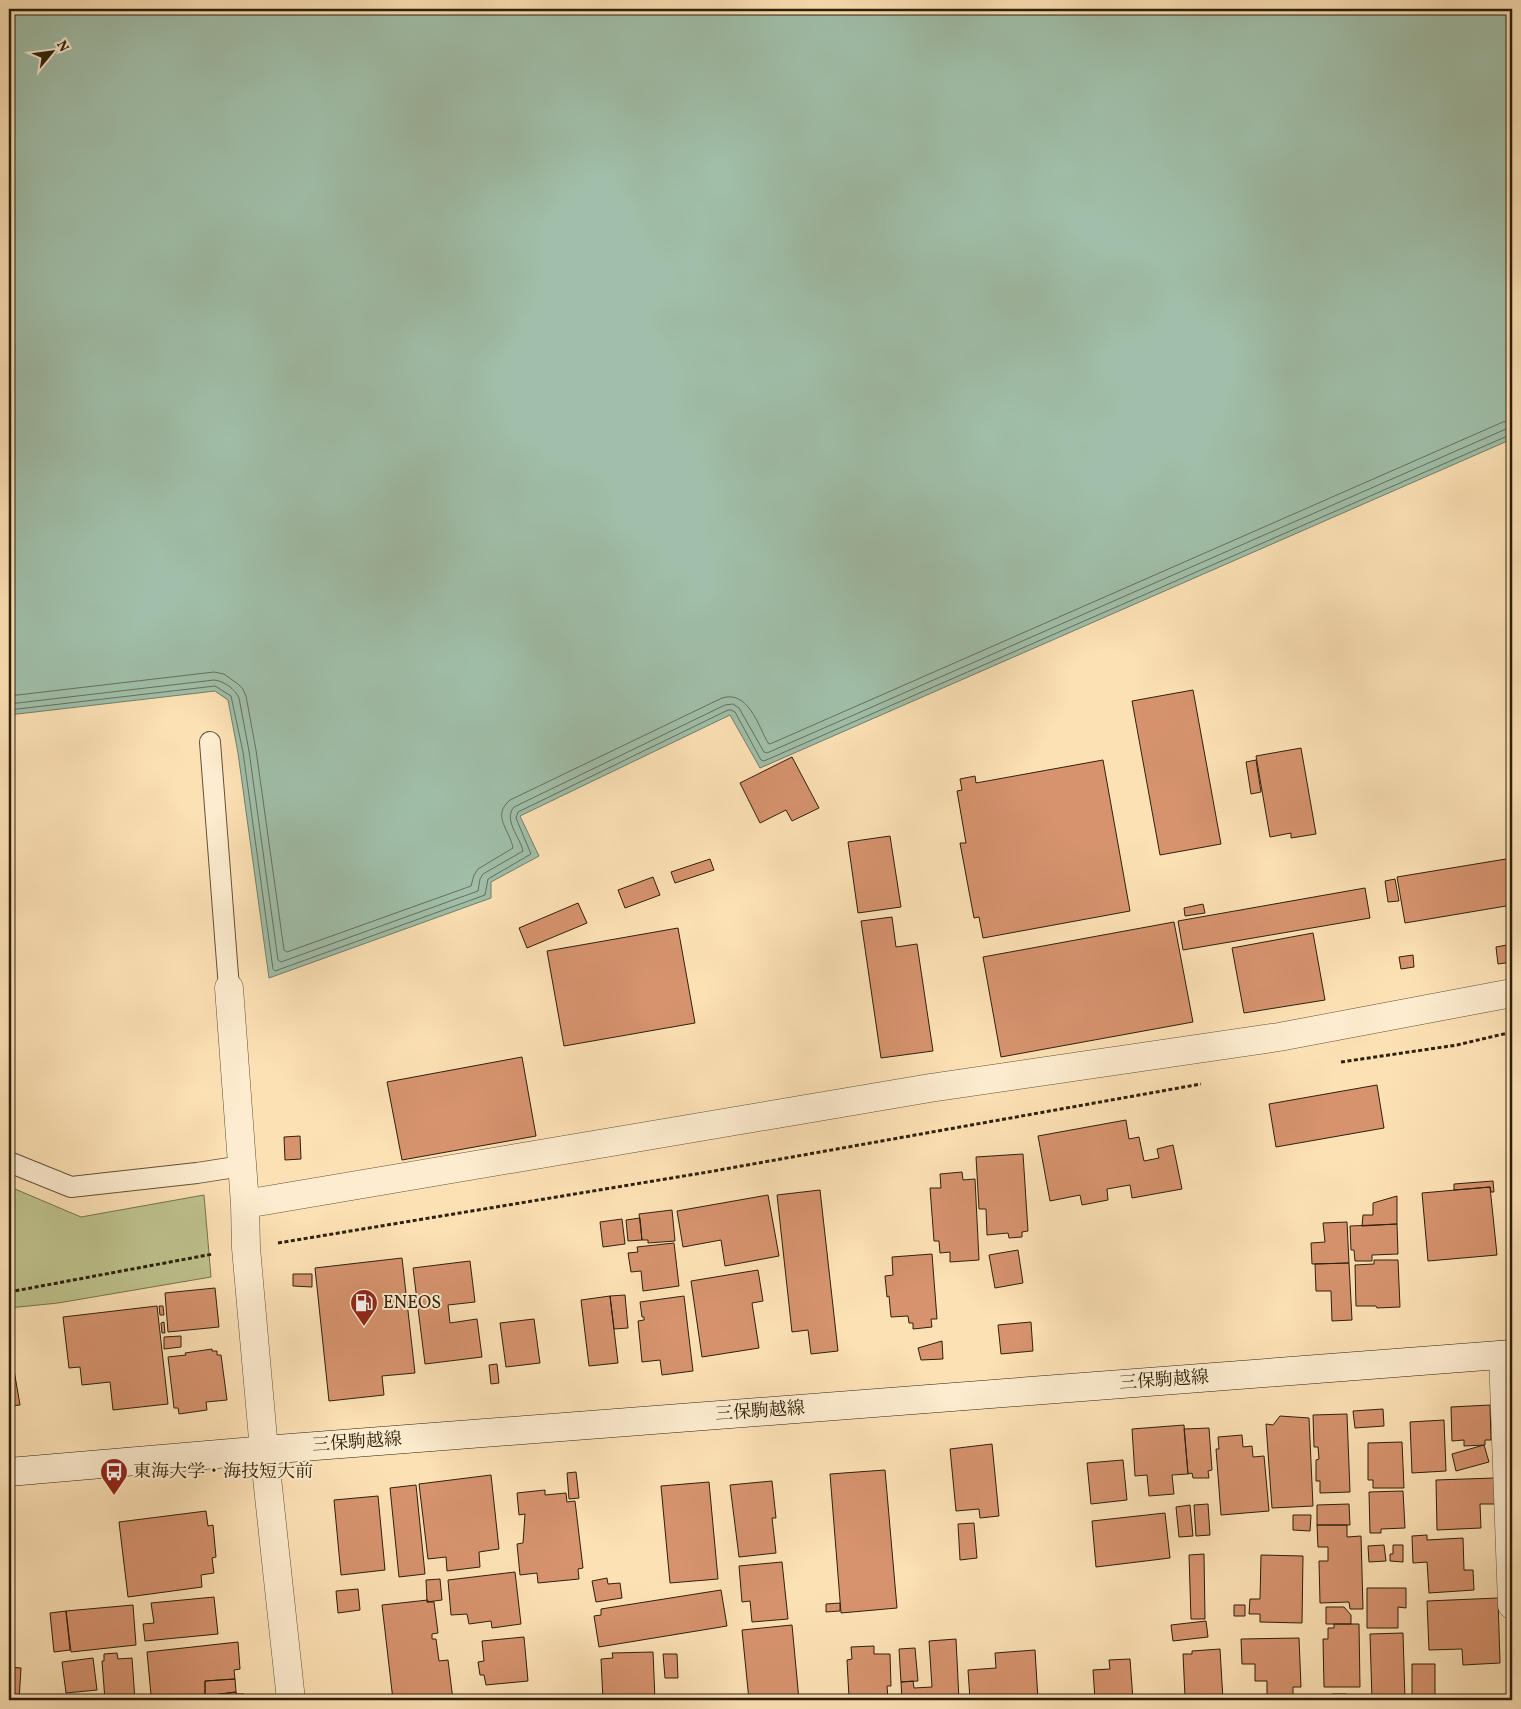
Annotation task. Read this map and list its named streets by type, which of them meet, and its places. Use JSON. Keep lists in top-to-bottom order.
{
  "streets": {
    "street": ["三保駒越線"]
  },
  "places": {
    "fuel station": ["ENEOS"],
    "bus stop": ["東海大学・海技短大前"]
  },
  "north": "top right"
}
